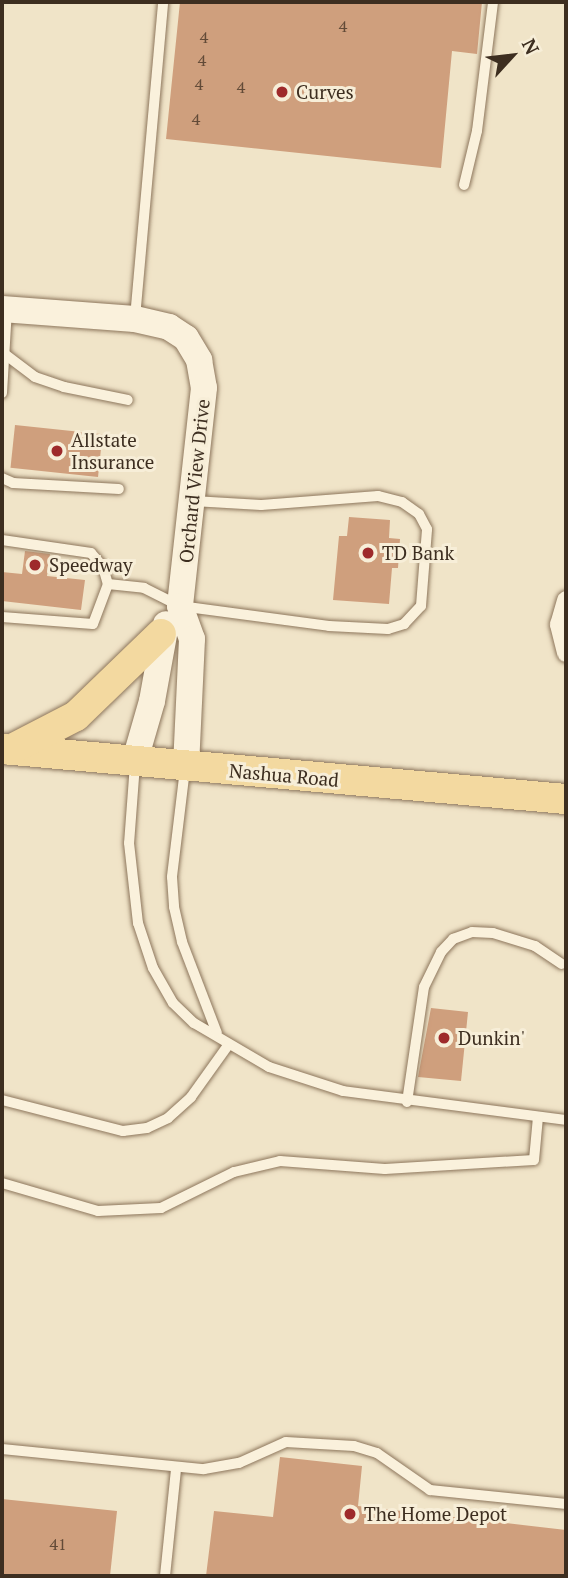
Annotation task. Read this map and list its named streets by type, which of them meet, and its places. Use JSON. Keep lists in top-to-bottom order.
{
  "streets": {
    "main road": ["Nashua Road"],
    "street": ["Orchard View Drive"]
  },
  "crossings": [
    ["Orchard View Drive", "Nashua Road"]
  ],
  "places": [
    "Curves",
    "Allstate Insurance",
    "TD Bank",
    "Speedway",
    "Dunkin'",
    "The Home Depot"
  ],
  "house_numbers": [
    "4",
    "4",
    "4",
    "4",
    "4",
    "4",
    "41"
  ],
  "north": "top right"
}
